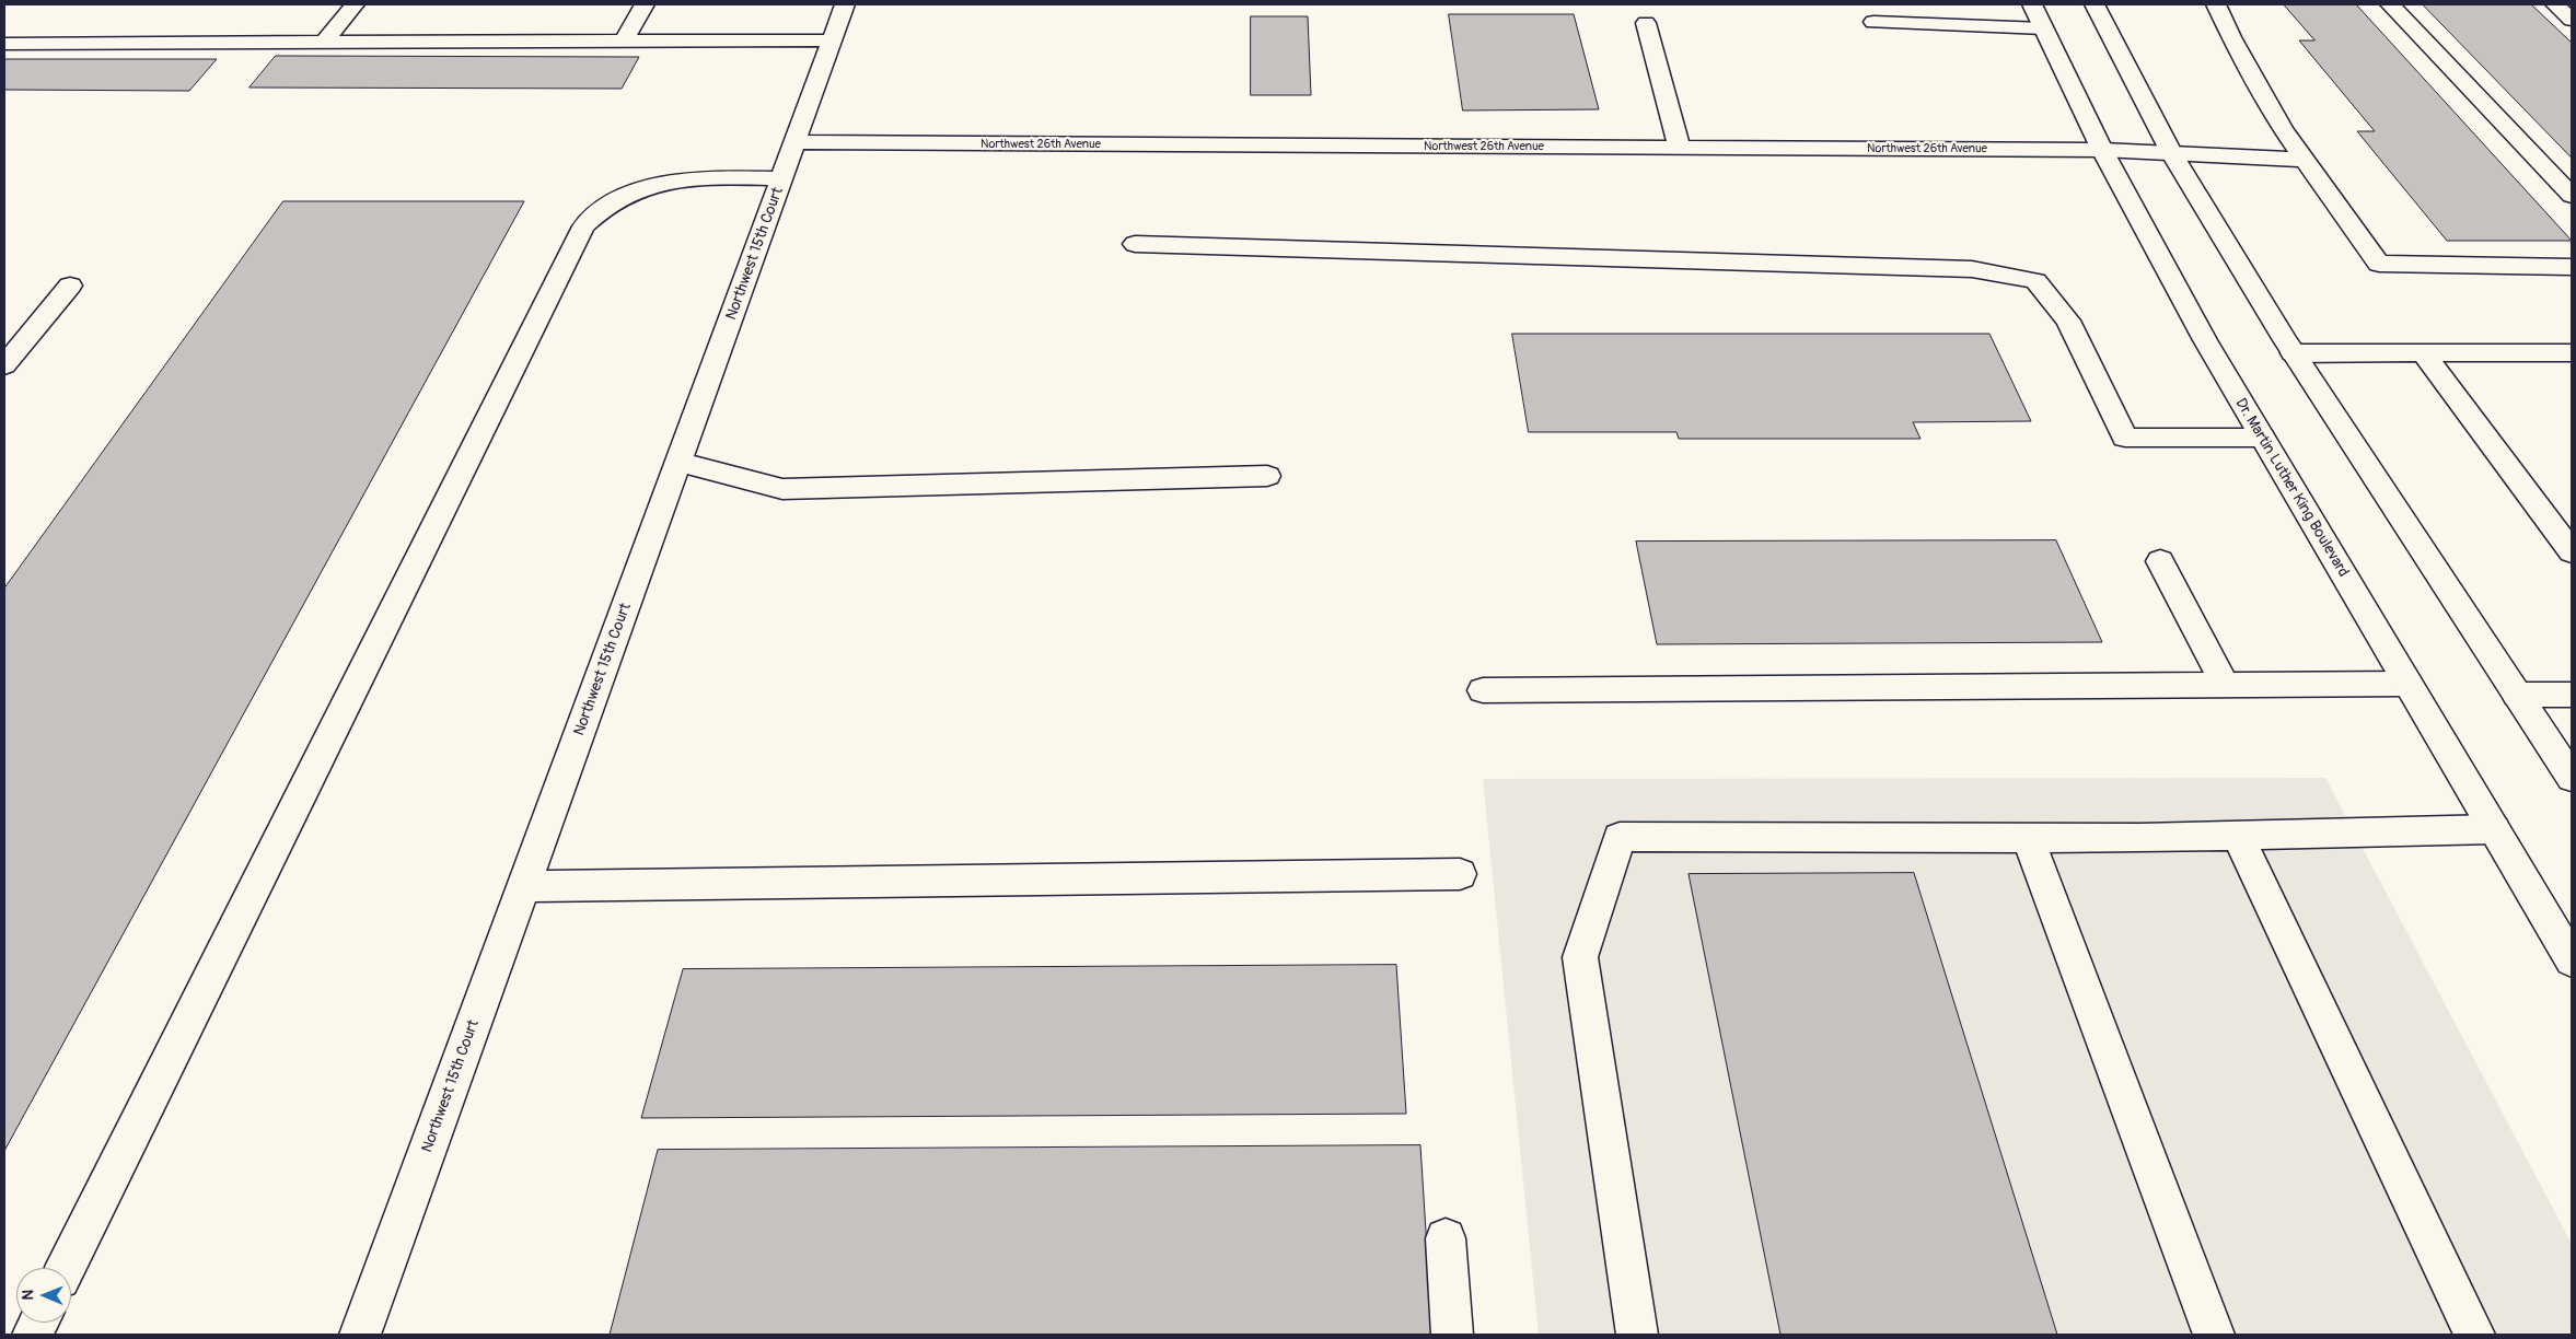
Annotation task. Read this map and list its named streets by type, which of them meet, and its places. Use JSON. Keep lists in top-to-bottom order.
{
  "streets": {
    "street": ["Northwest 26th Avenue", "Northwest 15th Court", "Dr. Martin Luther King Boulevard"]
  },
  "crossings": [
    ["Northwest 26th Avenue", "Northwest 15th Court"],
    ["Northwest 26th Avenue", "Dr. Martin Luther King Boulevard"]
  ],
  "north": "left"
}
